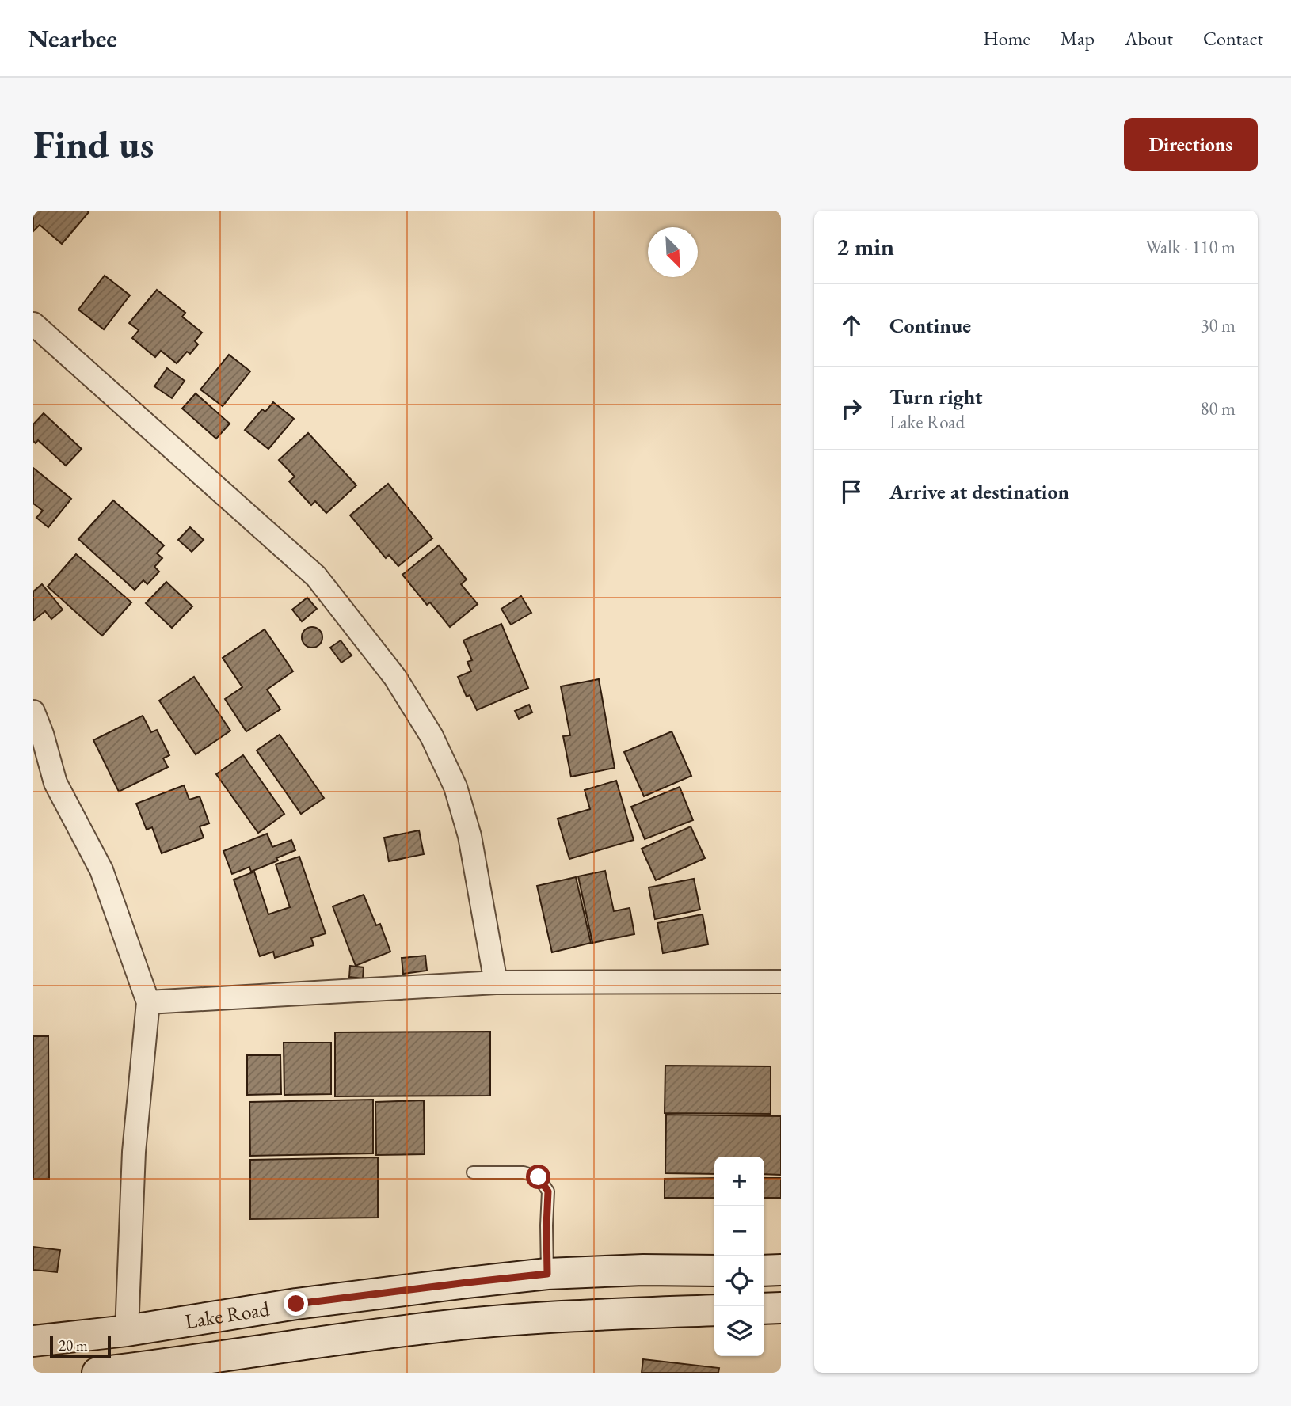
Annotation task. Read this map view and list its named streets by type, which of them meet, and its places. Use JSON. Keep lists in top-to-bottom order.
{
  "streets": {
    "main road": ["Lake Road"]
  },
  "scale_bar": "20 m",
  "north": "bottom right",
  "page": {
    "header": "Nearbee",
    "nav": [
      "Home",
      "Map",
      "About",
      "Contact"
    ],
    "buttons": "Directions",
    "title": "Find us",
    "heading": ["2 min", "Walk · 110 m"],
    "list": [
      ["Continue", "30 m"],
      ["Turn right", "Lake Road", "80 m"],
      "Arrive at destination"
    ],
    "map_buttons": ["+", "−"],
    "scale": "20 m"
  }
}
